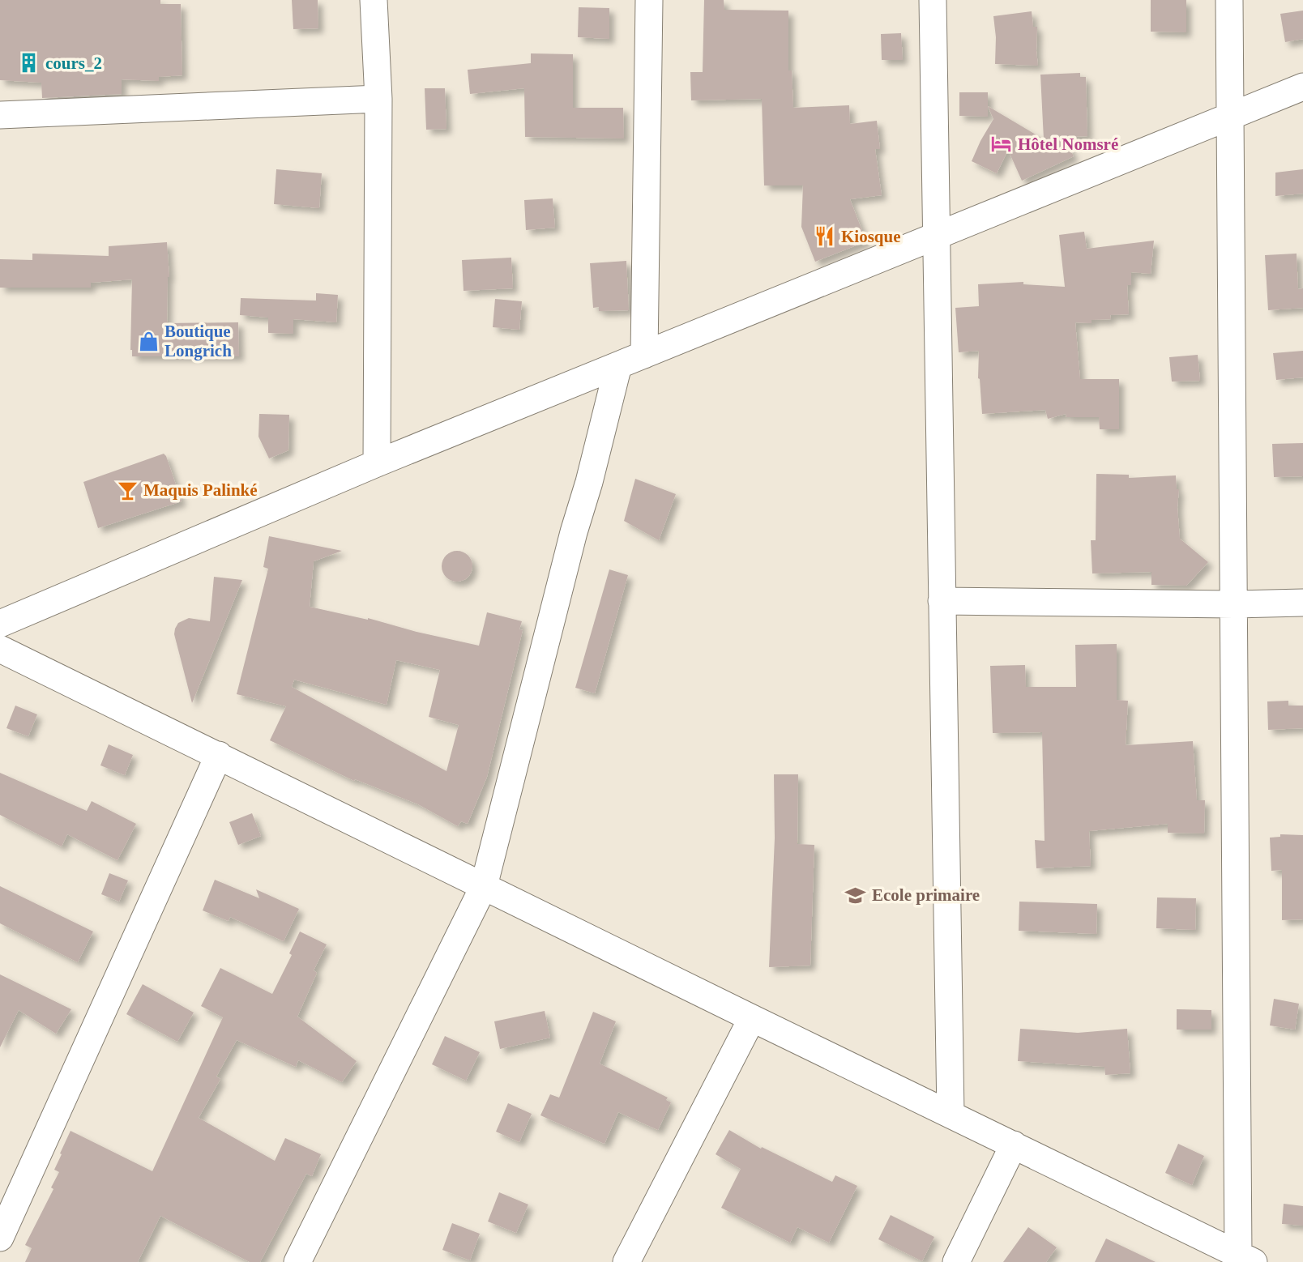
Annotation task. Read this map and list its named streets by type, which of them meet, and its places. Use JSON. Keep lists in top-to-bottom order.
{
  "places": {
    "building": ["cours_2"],
    "hotel": ["Hôtel Nomsré"],
    "restaurant": ["Kiosque"],
    "shop": ["Boutique Longrich"],
    "bar": ["Maquis Palinké"],
    "school or university": ["Ecole primaire"]
  }
}
